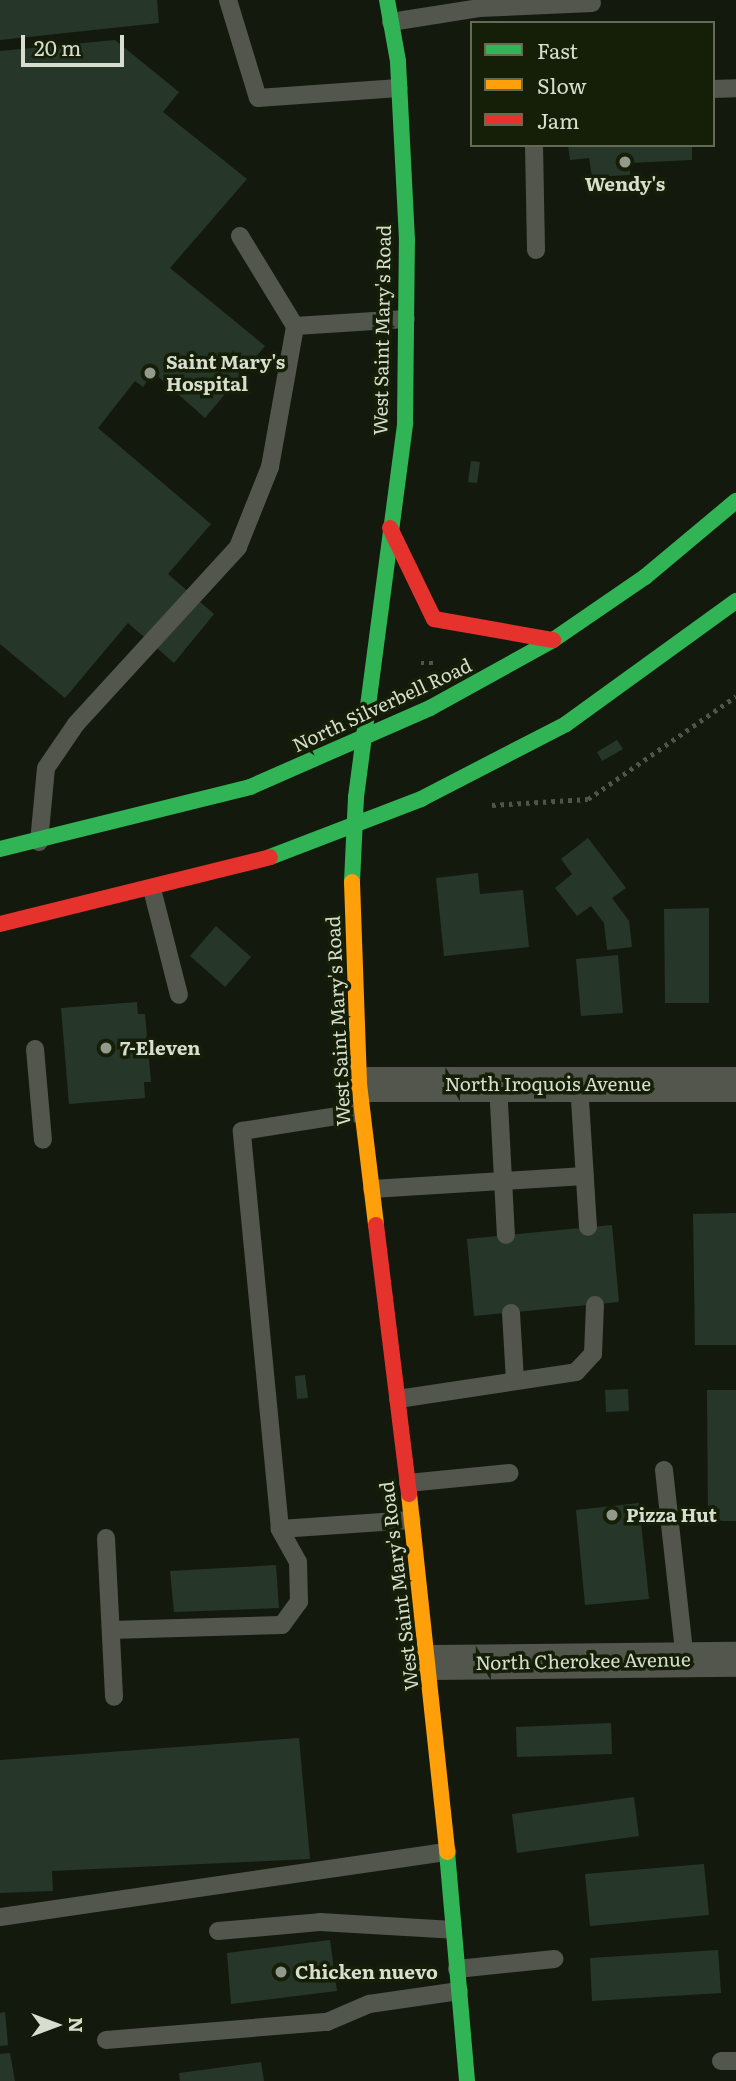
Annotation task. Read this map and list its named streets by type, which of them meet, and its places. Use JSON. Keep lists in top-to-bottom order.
{
  "streets": {
    "main road": ["West Saint Mary's Road", "North Silverbell Road"],
    "street": ["North Iroquois Avenue", "North Cherokee Avenue"]
  },
  "crossings": [
    ["West Saint Mary's Road", "North Silverbell Road"],
    ["West Saint Mary's Road", "North Iroquois Avenue"],
    ["West Saint Mary's Road", "North Cherokee Avenue"]
  ],
  "places": [
    "Wendy's",
    "Saint Mary's Hospital",
    "7-Eleven",
    "Pizza Hut",
    "Chicken nuevo"
  ],
  "legend": ["Fast", "Slow", "Jam"],
  "scale_bar": "20 m",
  "north": "right"
}
